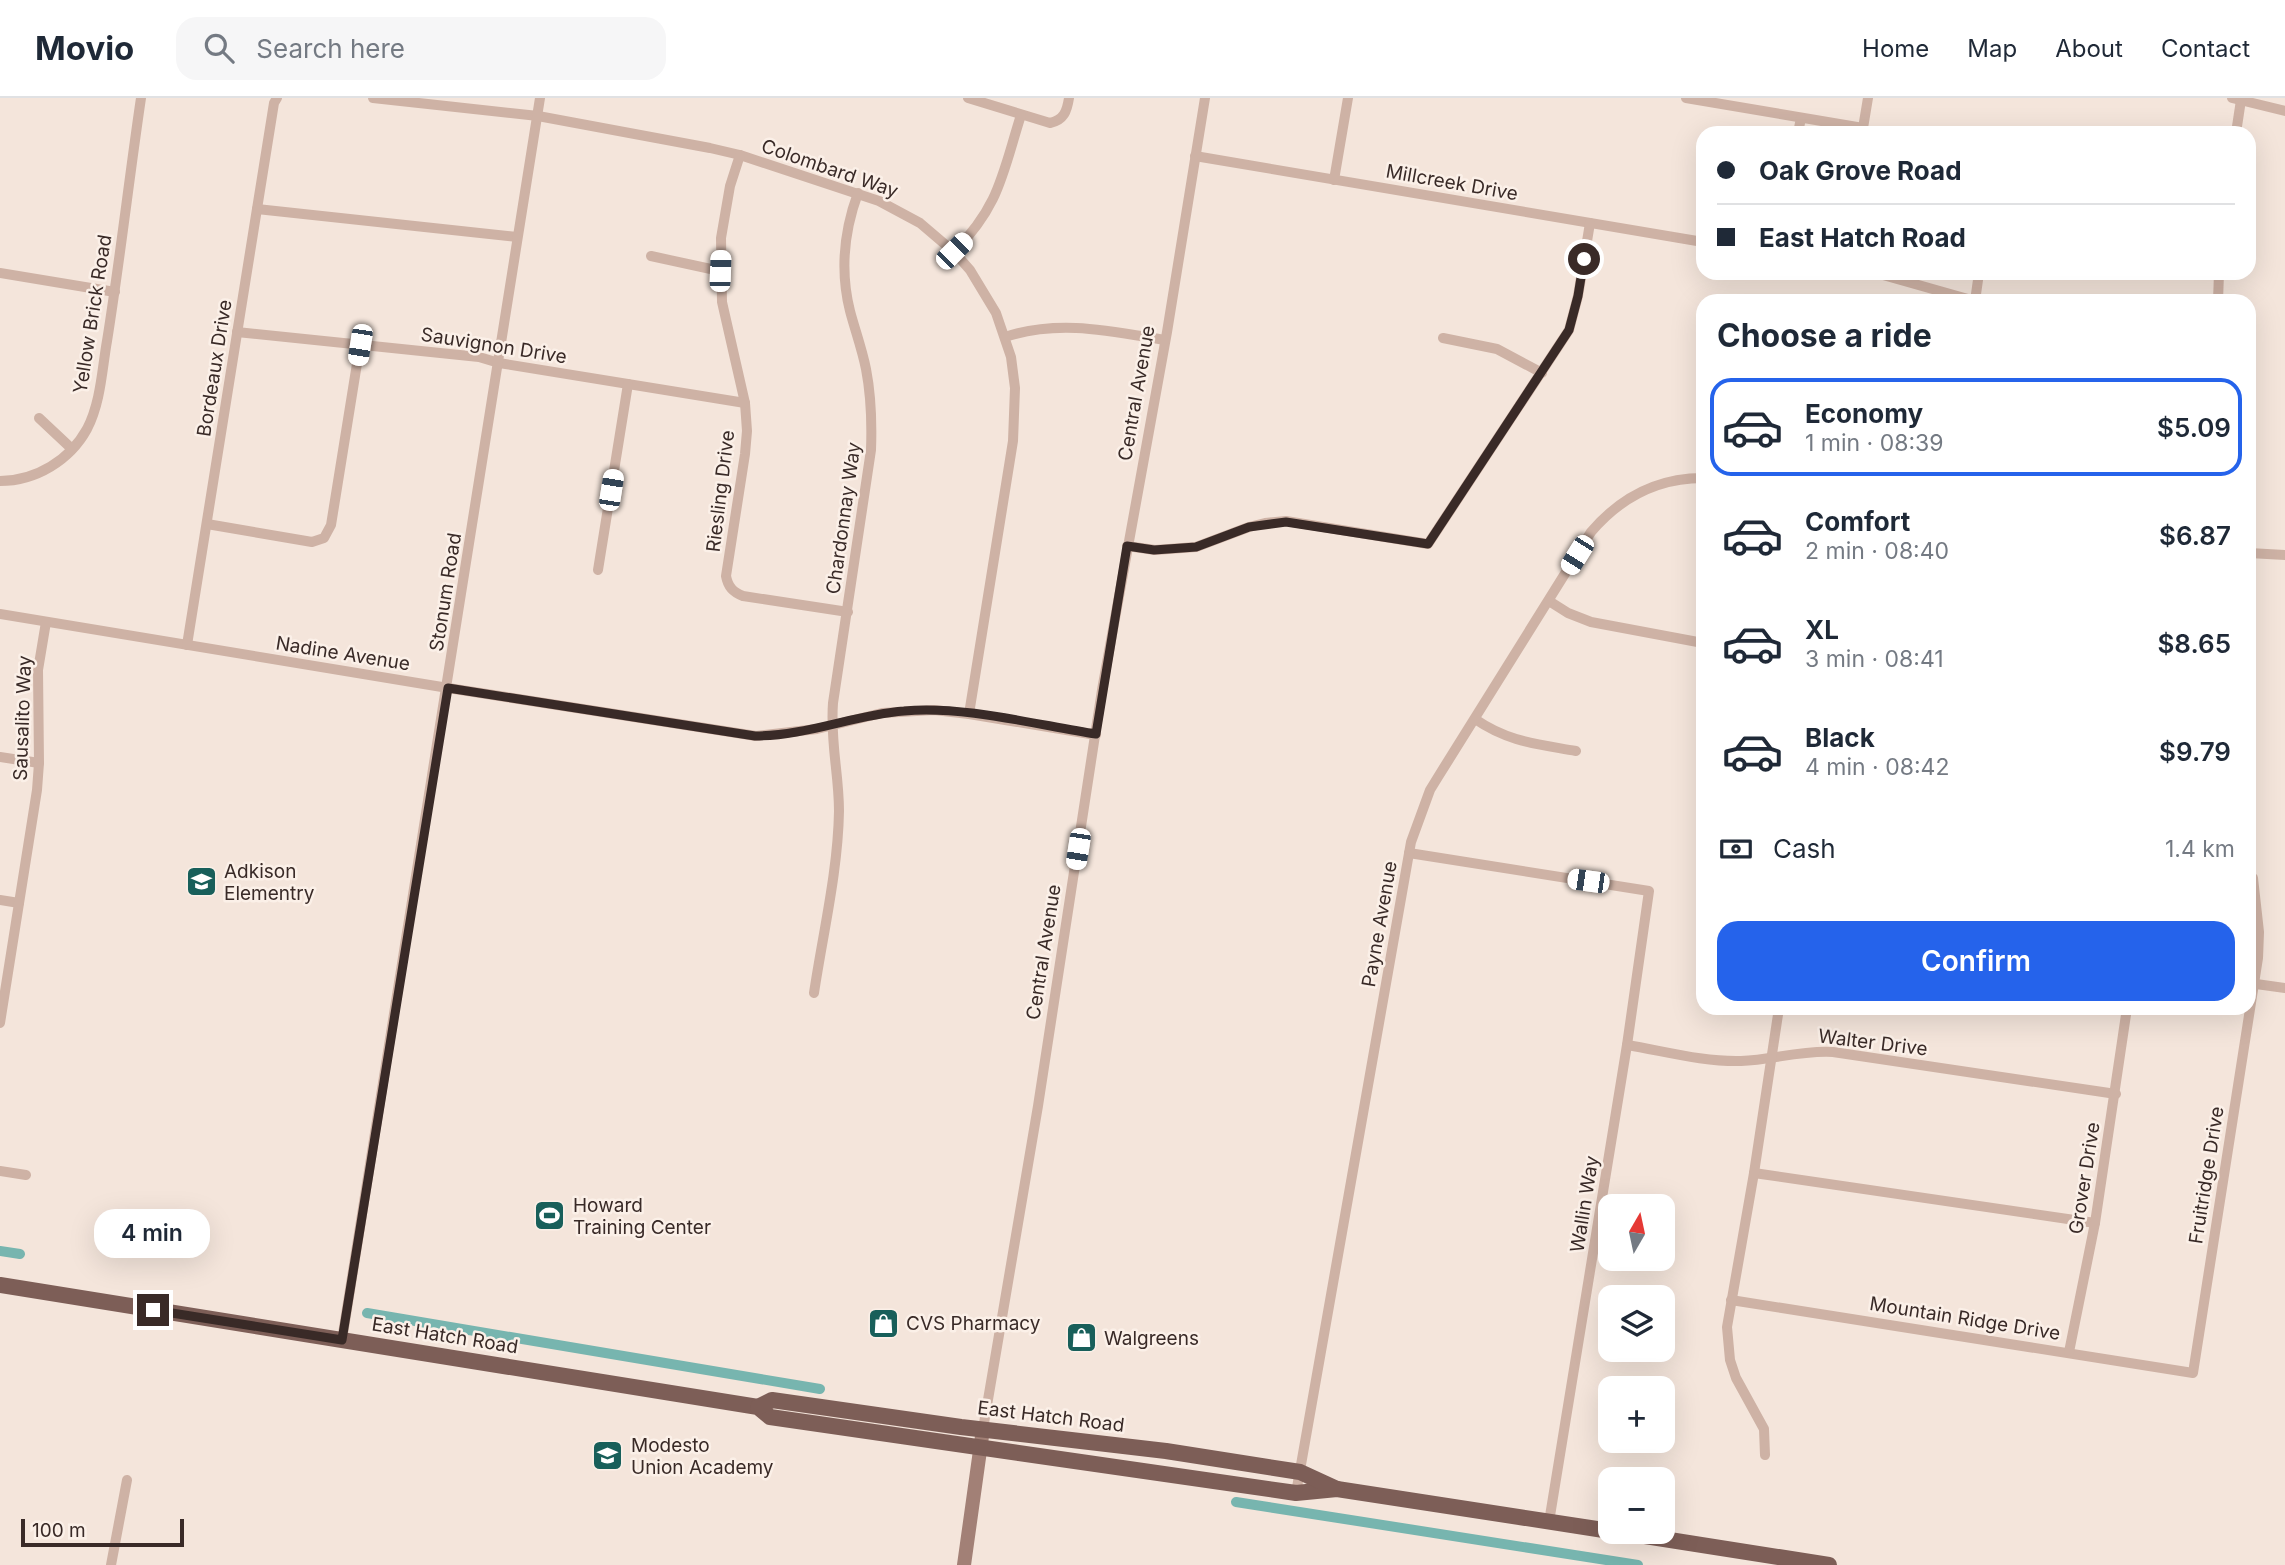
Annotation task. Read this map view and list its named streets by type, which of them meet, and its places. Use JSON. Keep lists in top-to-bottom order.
{
  "streets": {
    "main road": ["East Hatch Road"],
    "street": [
      "Colombard Way",
      "Millcreek Drive",
      "Yellow Brick Road",
      "Sauvignon Drive",
      "Bordeaux Drive",
      "Central Avenue",
      "Riesling Drive",
      "Chardonnay Way",
      "Stonum Road",
      "Nadine Avenue",
      "Sausalito Way",
      "Payne Avenue",
      "Walter Drive",
      "Fruitridge Drive",
      "Grover Drive",
      "Wallin Way",
      "Mountain Ridge Drive"
    ]
  },
  "crossings": [
    ["Colombard Way", "Riesling Drive"],
    ["Colombard Way", "Chardonnay Way"],
    ["Colombard Way", "Stonum Road"],
    ["Colombard Way", "Nadine Avenue"],
    ["Millcreek Drive", "Central Avenue"],
    ["Sauvignon Drive", "Bordeaux Drive"],
    ["Sauvignon Drive", "Riesling Drive"],
    ["Sauvignon Drive", "Stonum Road"],
    ["Bordeaux Drive", "Nadine Avenue"],
    ["Central Avenue", "Nadine Avenue"],
    ["Central Avenue", "East Hatch Road"],
    ["Riesling Drive", "Chardonnay Way"],
    ["Chardonnay Way", "Nadine Avenue"],
    ["Stonum Road", "Nadine Avenue"],
    ["Stonum Road", "East Hatch Road"],
    ["Nadine Avenue", "Sausalito Way"],
    ["Payne Avenue", "Wallin Way"],
    ["Payne Avenue", "East Hatch Road"],
    ["Walter Drive", "Grover Drive"],
    ["Walter Drive", "Wallin Way"],
    ["Fruitridge Drive", "Mountain Ridge Drive"],
    ["Grover Drive", "Mountain Ridge Drive"],
    ["Wallin Way", "East Hatch Road"]
  ],
  "places": {
    "school or university": ["Adkison Elementry", "Modesto Union Academy"],
    "sports": ["Howard Training Center"],
    "shop": ["CVS Pharmacy", "Walgreens"]
  },
  "scale_bar": "100 m",
  "north": "top",
  "page": {
    "header": "Movio",
    "search": "Search here",
    "nav": [
      "Home",
      "Map",
      "About",
      "Contact"
    ],
    "banner": ["Oak Grove Road", "East Hatch Road"],
    "heading": "Choose a ride",
    "list": [
      {
        "name": "Economy",
        "note": "1 min · 08:39",
        "value": "$5.09"
      },
      {
        "name": "Comfort",
        "note": "2 min · 08:40",
        "value": "$6.87"
      },
      {
        "name": "XL",
        "note": "3 min · 08:41",
        "value": "$8.65"
      },
      {
        "name": "Black",
        "note": "4 min · 08:42",
        "value": "$9.79"
      }
    ],
    "pay": ["Cash", "1.4 km"],
    "buttons": "Confirm",
    "map_buttons": ["+", "−"],
    "bubble": "4 min",
    "scale": "100 m"
  }
}
